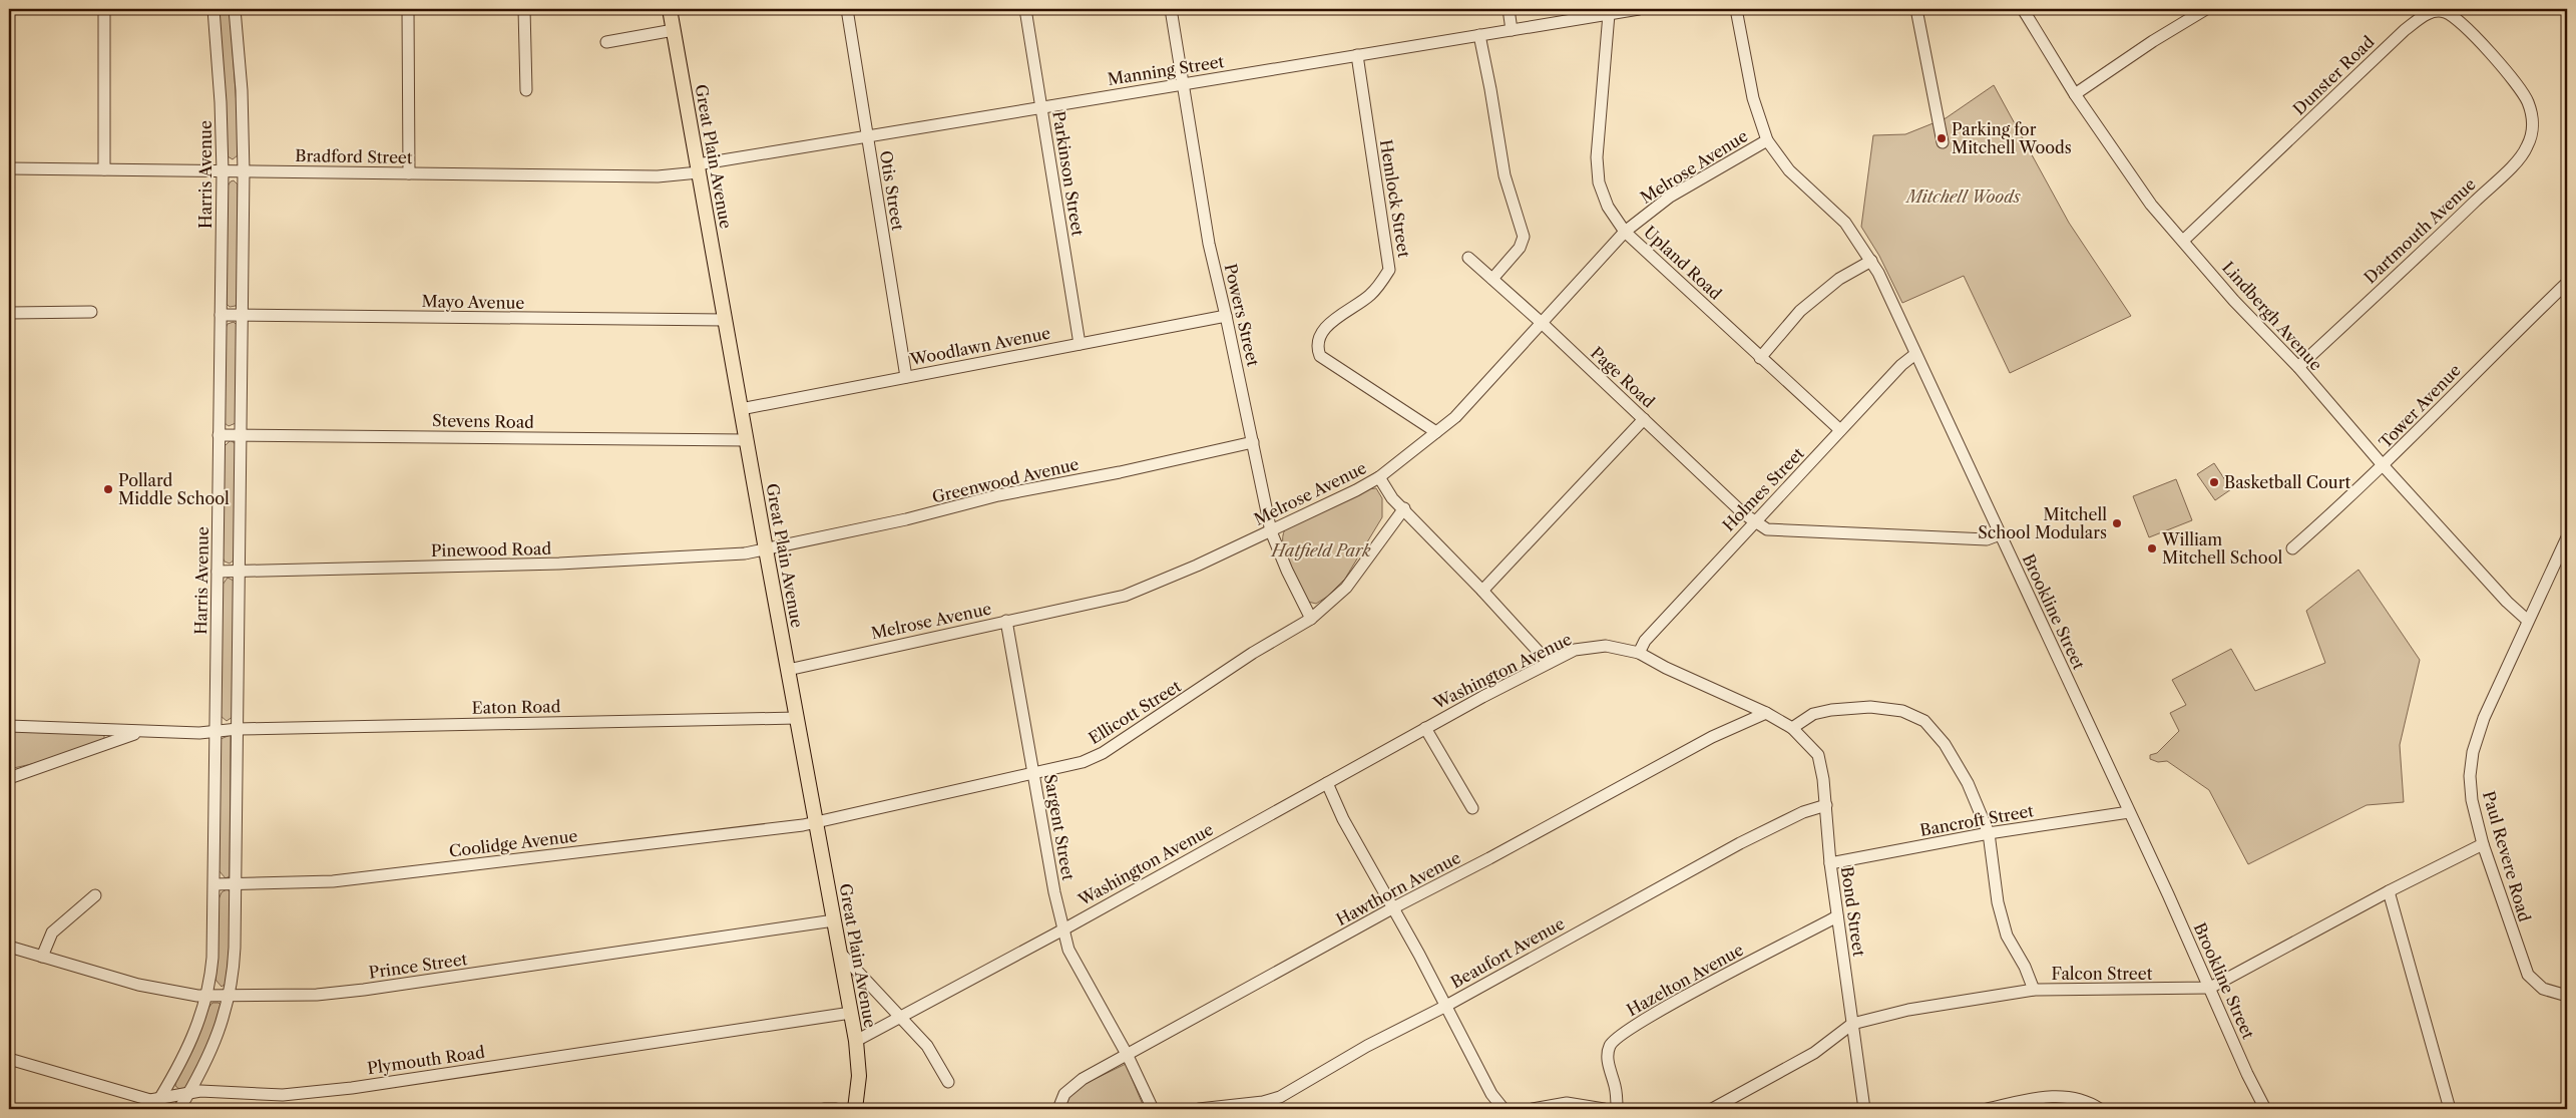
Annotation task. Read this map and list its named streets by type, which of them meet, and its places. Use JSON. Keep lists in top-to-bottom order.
{
  "streets": {
    "main road": ["Great Plain Avenue"],
    "street": [
      "Manning Street",
      "Dunster Road",
      "Bradford Street",
      "Melrose Avenue",
      "Parkinson Street",
      "Harris Avenue",
      "Otis Street",
      "Hemlock Street",
      "Dartmouth Avenue",
      "Upland Road",
      "Mayo Avenue",
      "Powers Street",
      "Lindbergh Avenue",
      "Woodlawn Avenue",
      "Page Road",
      "Tower Avenue",
      "Stevens Road",
      "Greenwood Avenue",
      "Holmes Street",
      "Pinewood Road",
      "Brookline Street",
      "Washington Avenue",
      "Eaton Road",
      "Ellicott Street",
      "Bancroft Street",
      "Sargent Street",
      "Coolidge Avenue",
      "Paul Revere Road",
      "Hawthorn Avenue",
      "Bond Street",
      "Beaufort Avenue",
      "Prince Street",
      "Falcon Street",
      "Hazelton Avenue",
      "Plymouth Road"
    ]
  },
  "crossings": [
    ["Manning Street", "Bradford Street"],
    ["Manning Street", "Great Plain Avenue"],
    ["Manning Street", "Parkinson Street"],
    ["Manning Street", "Otis Street"],
    ["Manning Street", "Hemlock Street"],
    ["Manning Street", "Upland Road"],
    ["Manning Street", "Powers Street"],
    ["Dunster Road", "Dartmouth Avenue"],
    ["Dunster Road", "Lindbergh Avenue"],
    ["Bradford Street", "Great Plain Avenue"],
    ["Bradford Street", "Harris Avenue"],
    ["Great Plain Avenue", "Melrose Avenue"],
    ["Great Plain Avenue", "Mayo Avenue"],
    ["Great Plain Avenue", "Woodlawn Avenue"],
    ["Great Plain Avenue", "Stevens Road"],
    ["Great Plain Avenue", "Greenwood Avenue"],
    ["Great Plain Avenue", "Pinewood Road"],
    ["Great Plain Avenue", "Washington Avenue"],
    ["Great Plain Avenue", "Eaton Road"],
    ["Great Plain Avenue", "Ellicott Street"],
    ["Great Plain Avenue", "Coolidge Avenue"],
    ["Great Plain Avenue", "Prince Street"],
    ["Great Plain Avenue", "Plymouth Road"],
    ["Melrose Avenue", "Hemlock Street"],
    ["Melrose Avenue", "Upland Road"],
    ["Melrose Avenue", "Powers Street"],
    ["Melrose Avenue", "Page Road"],
    ["Melrose Avenue", "Brookline Street"],
    ["Melrose Avenue", "Sargent Street"],
    ["Parkinson Street", "Woodlawn Avenue"],
    ["Harris Avenue", "Mayo Avenue"],
    ["Harris Avenue", "Stevens Road"],
    ["Harris Avenue", "Pinewood Road"],
    ["Harris Avenue", "Eaton Road"],
    ["Harris Avenue", "Coolidge Avenue"],
    ["Harris Avenue", "Prince Street"],
    ["Harris Avenue", "Plymouth Road"],
    ["Otis Street", "Woodlawn Avenue"],
    ["Dartmouth Avenue", "Lindbergh Avenue"],
    ["Upland Road", "Holmes Street"],
    ["Powers Street", "Woodlawn Avenue"],
    ["Powers Street", "Greenwood Avenue"],
    ["Powers Street", "Ellicott Street"],
    ["Lindbergh Avenue", "Tower Avenue"],
    ["Lindbergh Avenue", "Paul Revere Road"],
    ["Page Road", "Holmes Street"],
    ["Greenwood Avenue", "Pinewood Road"],
    ["Holmes Street", "Brookline Street"],
    ["Holmes Street", "Washington Avenue"],
    ["Brookline Street", "Bancroft Street"],
    ["Brookline Street", "Falcon Street"],
    ["Washington Avenue", "Sargent Street"],
    ["Washington Avenue", "Hawthorn Avenue"],
    ["Washington Avenue", "Bond Street"],
    ["Ellicott Street", "Sargent Street"],
    ["Ellicott Street", "Coolidge Avenue"],
    ["Bancroft Street", "Bond Street"],
    ["Sargent Street", "Hawthorn Avenue"],
    ["Paul Revere Road", "Falcon Street"],
    ["Bond Street", "Beaufort Avenue"],
    ["Bond Street", "Falcon Street"],
    ["Bond Street", "Hazelton Avenue"]
  ],
  "parks": ["Mitchell Woods", "Hatfield Park"],
  "places": [
    "Parking for Mitchell Woods",
    "Basketball Court",
    "Pollard Middle School",
    "Mitchell School Modulars",
    "William Mitchell School"
  ]
}
